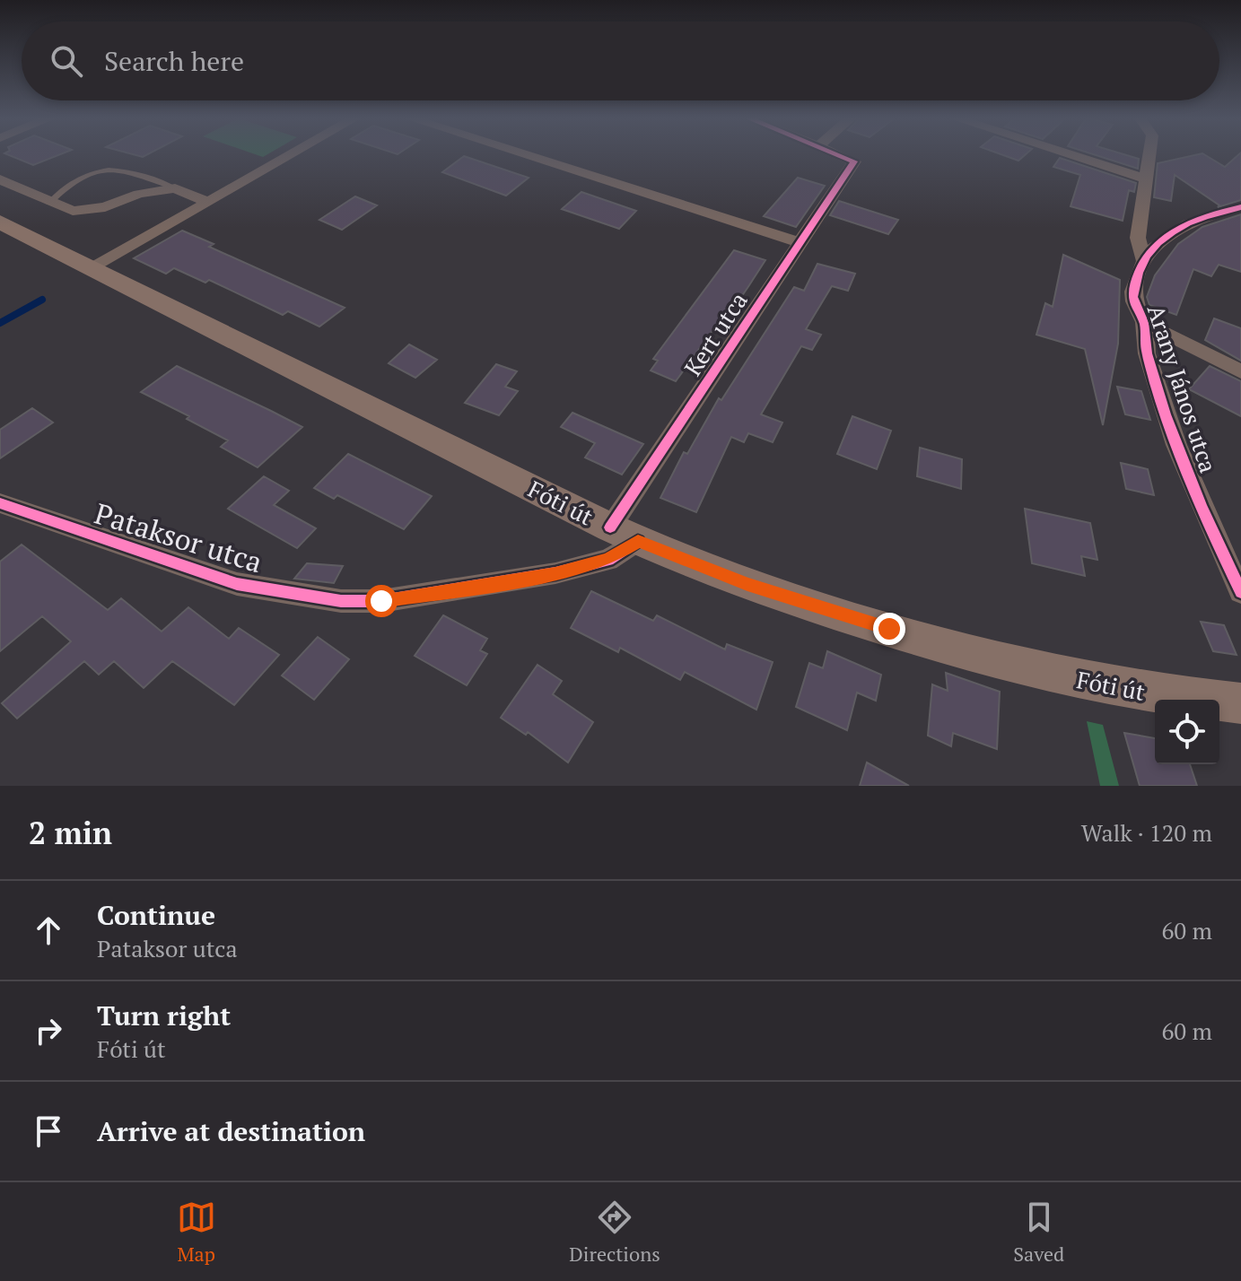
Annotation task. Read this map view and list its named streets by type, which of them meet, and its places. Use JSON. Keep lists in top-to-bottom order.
{
  "streets": {
    "main road": ["Fóti út"],
    "street": ["Kert utca", "Arany János utca", "Pataksor utca"]
  },
  "crossings": [
    ["Kert utca", "Fóti út"],
    ["Kert utca", "Pataksor utca"],
    ["Fóti út", "Pataksor utca"]
  ],
  "page": {
    "search": "Search here",
    "heading": ["2 min", "Walk · 120 m"],
    "list": [
      ["Continue", "Pataksor utca", "60 m"],
      ["Turn right", "Fóti út", "60 m"],
      "Arrive at destination"
    ],
    "nav": ["Map", "Directions", "Saved"]
  }
}
